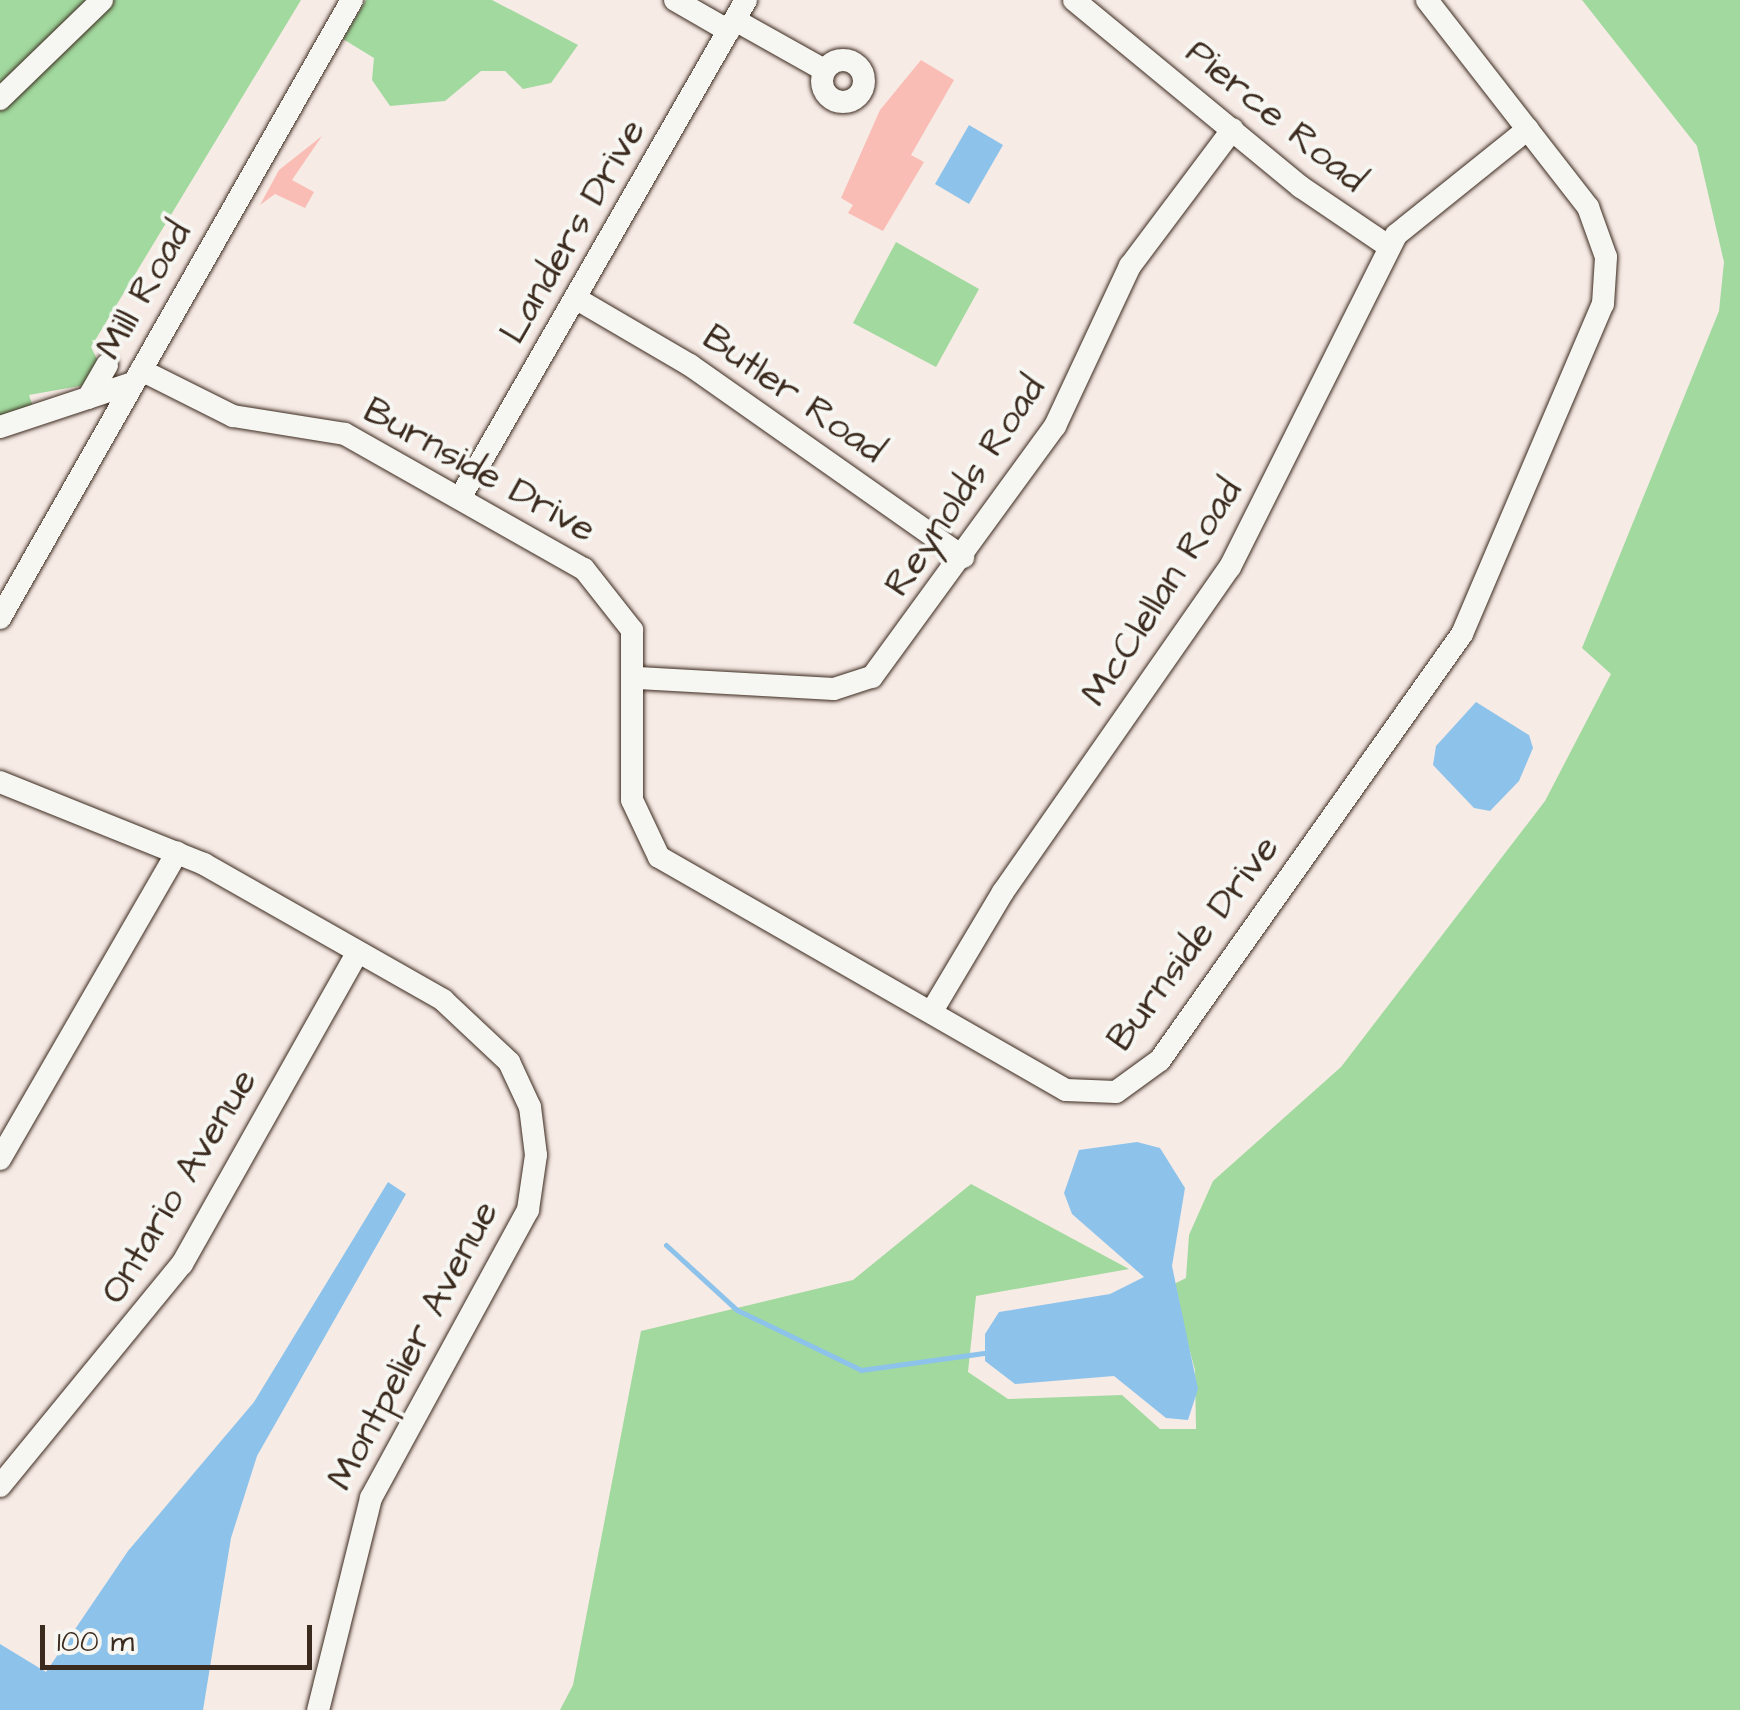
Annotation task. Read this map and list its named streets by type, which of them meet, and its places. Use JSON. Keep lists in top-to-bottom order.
{
  "streets": {
    "street": [
      "Pierce Road",
      "Landers Drive",
      "Mill Road",
      "Butler Road",
      "Burnside Drive",
      "Reynolds Road",
      "McClellan Road",
      "Ontario Avenue",
      "Montpelier Avenue"
    ]
  },
  "crossings": [
    ["Pierce Road", "Reynolds Road"],
    ["Pierce Road", "McClellan Road"],
    ["Landers Drive", "Butler Road"],
    ["Landers Drive", "Burnside Drive"],
    ["Mill Road", "Burnside Drive"],
    ["Butler Road", "Reynolds Road"],
    ["Burnside Drive", "Reynolds Road"],
    ["Burnside Drive", "McClellan Road"],
    ["Ontario Avenue", "Montpelier Avenue"]
  ],
  "scale_bar": "100 m"
}
